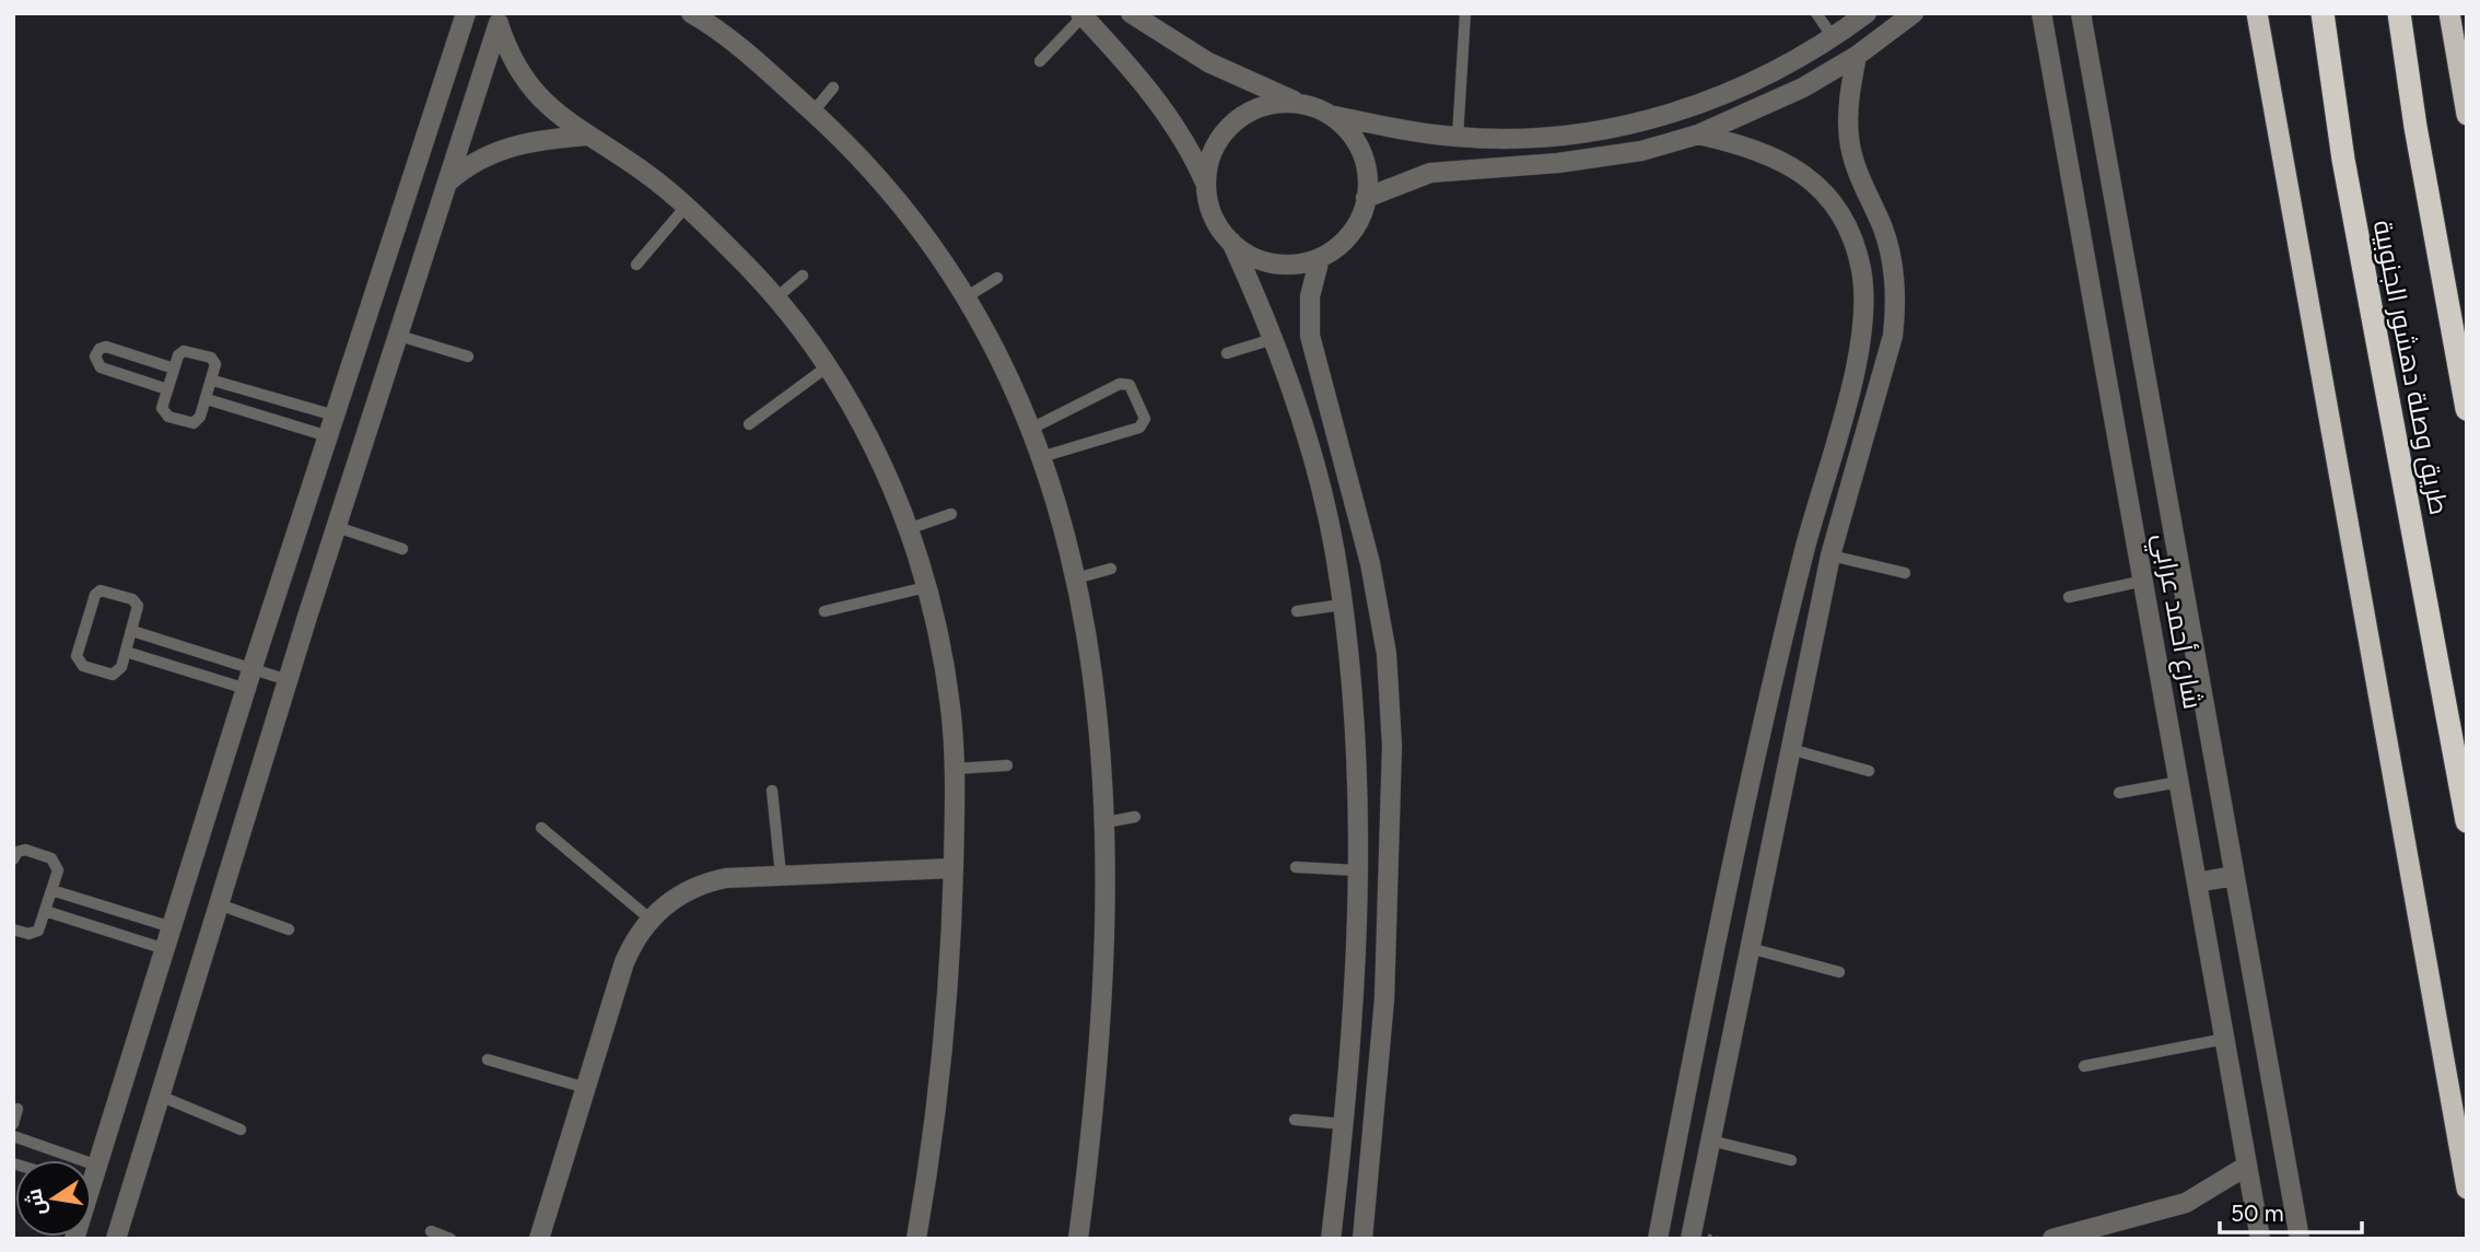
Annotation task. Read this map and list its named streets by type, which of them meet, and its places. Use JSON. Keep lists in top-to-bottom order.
{
  "streets": {
    "highway": ["طريق وصلة دهشور الجنوبية"],
    "street": ["شارع أحمد عرابي"]
  },
  "scale_bar": "50 m",
  "north": "left"
}
